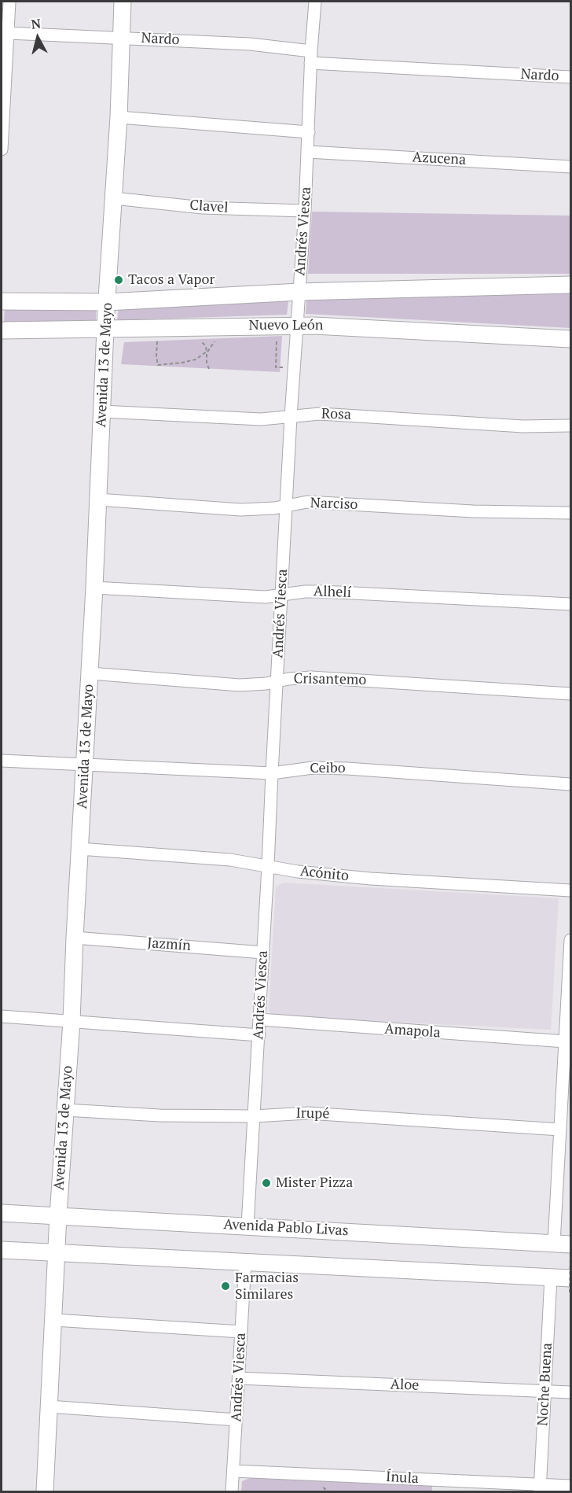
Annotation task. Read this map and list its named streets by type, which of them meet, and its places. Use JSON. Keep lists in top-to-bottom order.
{
  "streets": {
    "street": [
      "Nardo",
      "Azucena",
      "Clavel",
      "Andrés Viesca",
      "Nuevo León",
      "Avenida 13 de Mayo",
      "Rosa",
      "Narciso",
      "Alhelí",
      "Crisantemo",
      "Ceibo",
      "Acónito",
      "Jazmín",
      "Amapola",
      "Irupé",
      "Avenida Pablo Livas",
      "Noche Buena",
      "Aloe",
      "Ínula"
    ]
  },
  "crossings": [
    ["Nardo", "Andrés Viesca"],
    ["Nardo", "Avenida 13 de Mayo"],
    ["Azucena", "Andrés Viesca"],
    ["Clavel", "Andrés Viesca"],
    ["Clavel", "Avenida 13 de Mayo"],
    ["Andrés Viesca", "Nuevo León"],
    ["Andrés Viesca", "Rosa"],
    ["Andrés Viesca", "Narciso"],
    ["Andrés Viesca", "Alhelí"],
    ["Andrés Viesca", "Crisantemo"],
    ["Andrés Viesca", "Ceibo"],
    ["Andrés Viesca", "Acónito"],
    ["Andrés Viesca", "Jazmín"],
    ["Andrés Viesca", "Amapola"],
    ["Andrés Viesca", "Irupé"],
    ["Andrés Viesca", "Avenida Pablo Livas"],
    ["Andrés Viesca", "Aloe"],
    ["Andrés Viesca", "Ínula"],
    ["Nuevo León", "Avenida 13 de Mayo"],
    ["Avenida 13 de Mayo", "Rosa"],
    ["Avenida 13 de Mayo", "Narciso"],
    ["Avenida 13 de Mayo", "Alhelí"],
    ["Avenida 13 de Mayo", "Crisantemo"],
    ["Avenida 13 de Mayo", "Ceibo"],
    ["Avenida 13 de Mayo", "Acónito"],
    ["Avenida 13 de Mayo", "Jazmín"],
    ["Avenida 13 de Mayo", "Irupé"],
    ["Avenida 13 de Mayo", "Avenida Pablo Livas"],
    ["Noche Buena", "Aloe"],
    ["Noche Buena", "Ínula"]
  ],
  "places": ["Tacos a Vapor", "Mister Pizza", "Farmacias Similares"],
  "north": "top"
}
